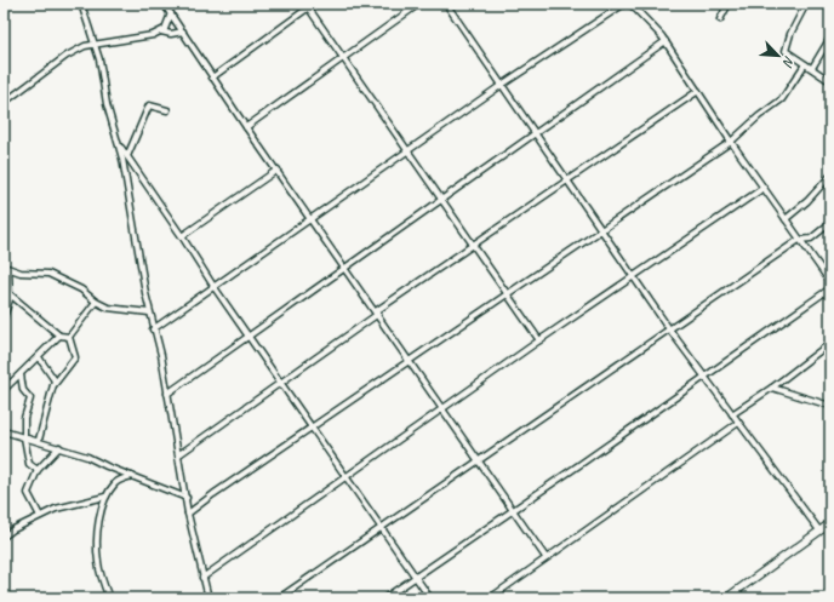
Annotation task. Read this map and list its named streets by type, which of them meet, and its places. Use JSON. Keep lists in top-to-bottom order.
{
  "north": "bottom right"
}
